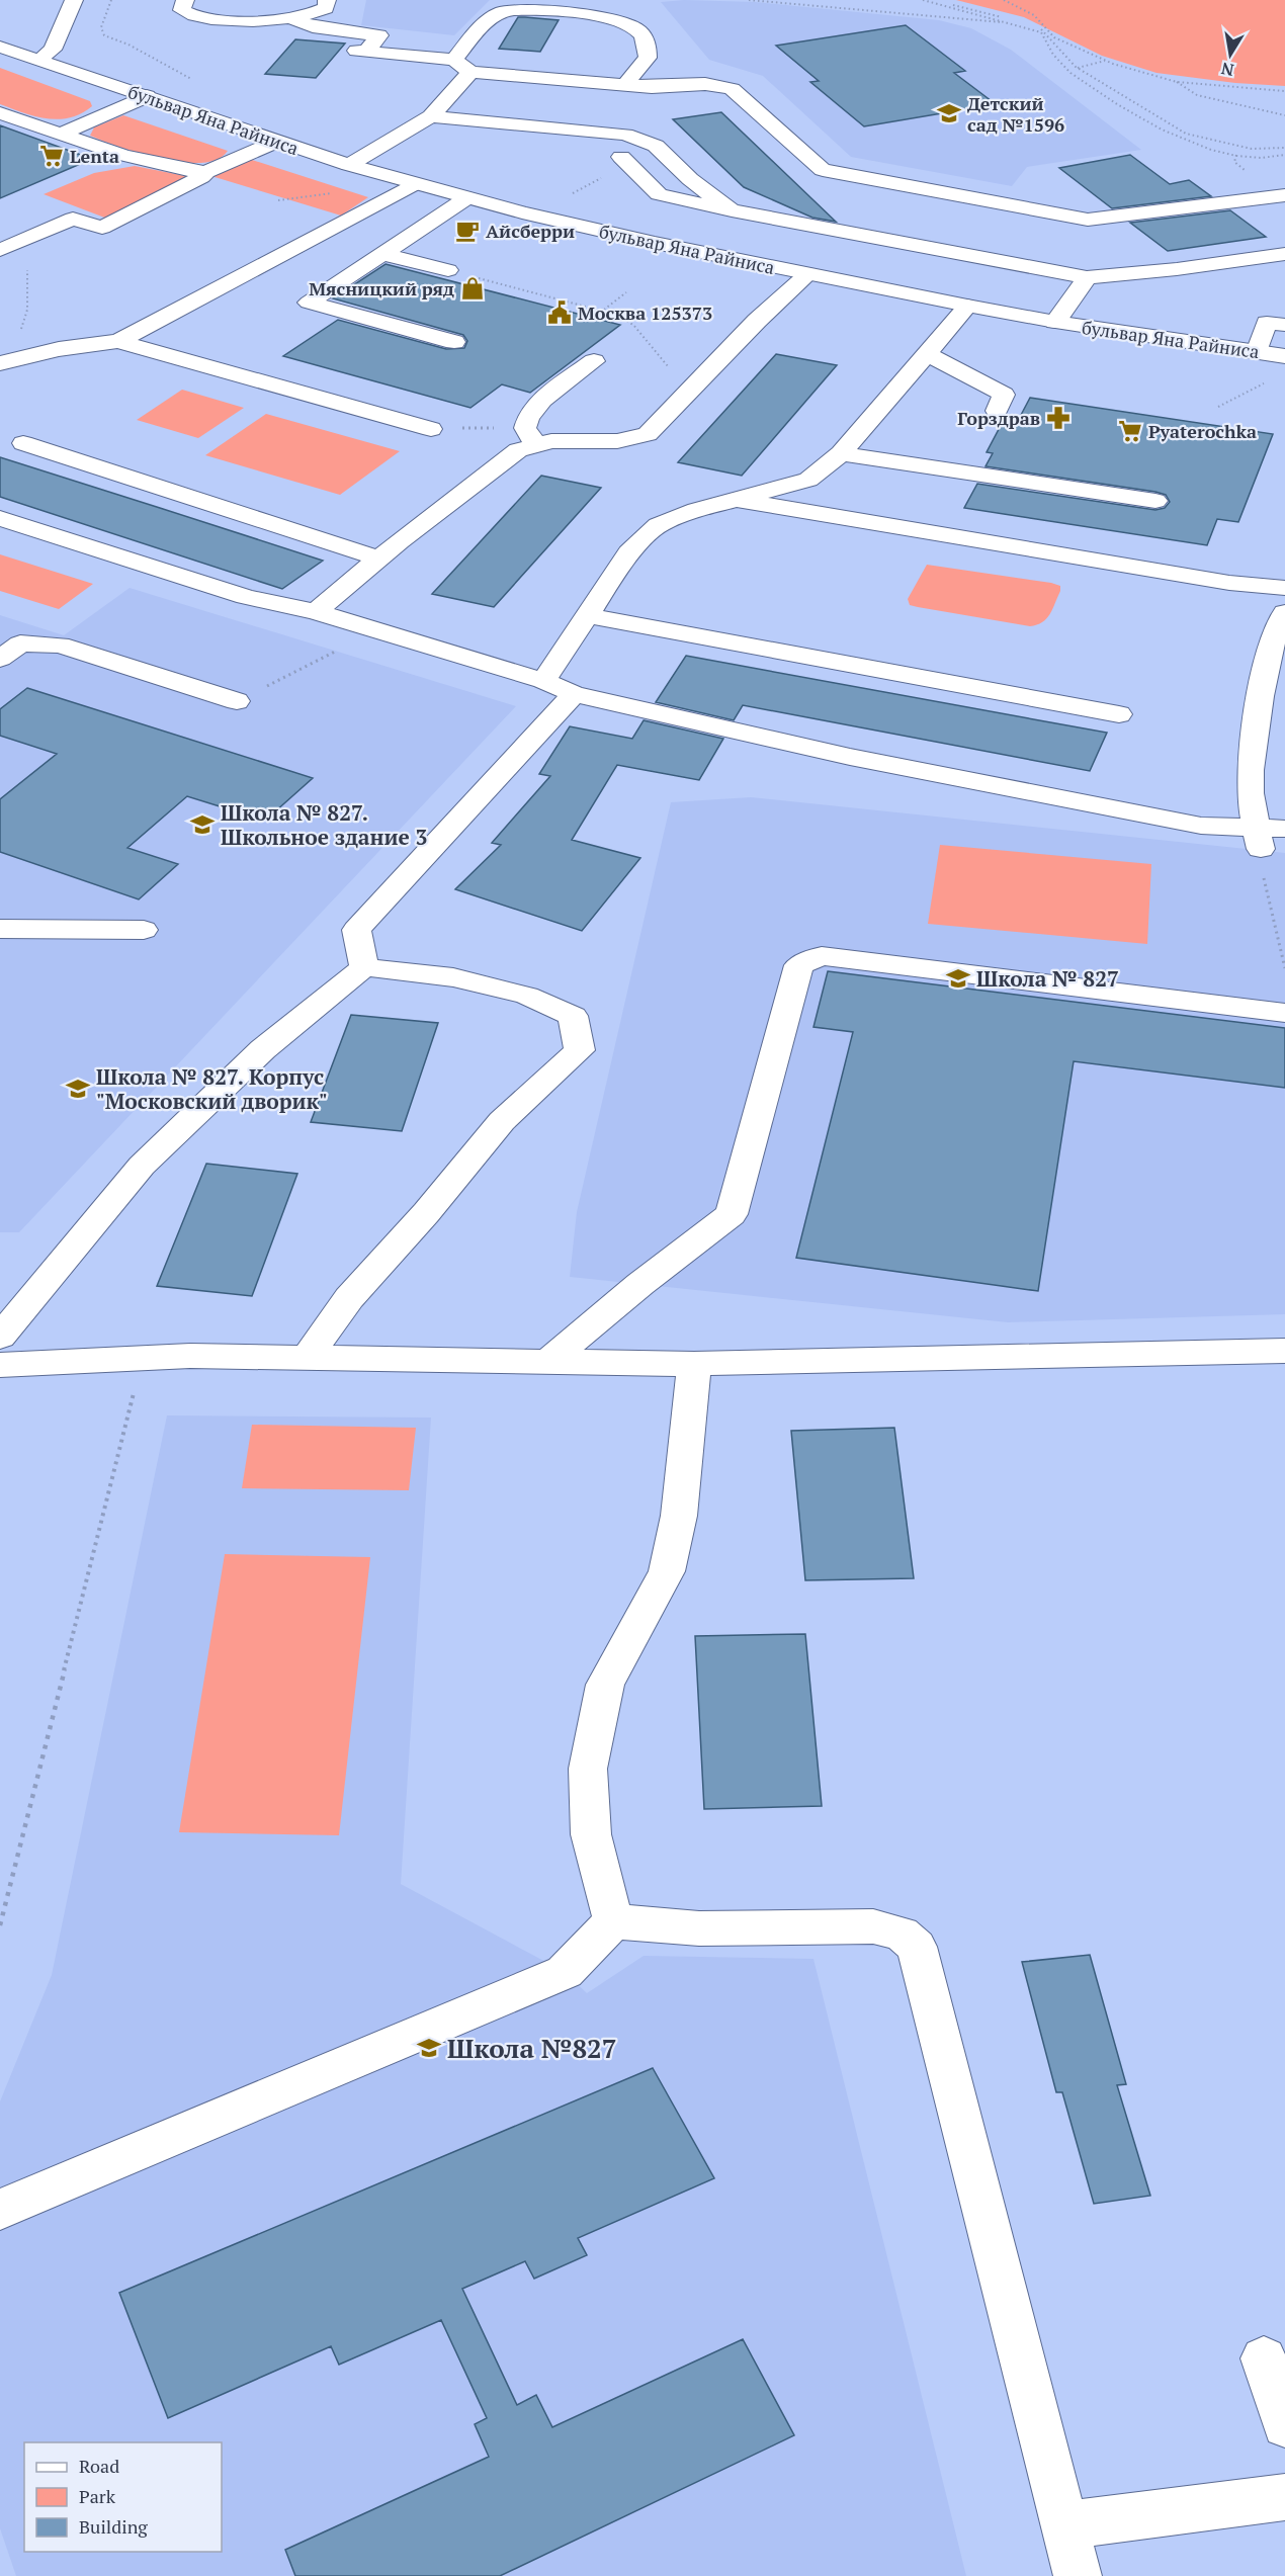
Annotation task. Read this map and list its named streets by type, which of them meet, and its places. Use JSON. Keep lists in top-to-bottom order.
{
  "streets": {
    "main road": ["бульвар Яна Райниса"]
  },
  "places": {
    "school or university": [
      "Детский сад №1596",
      "Школа № 827. Школьное здание 3",
      "Школа № 827",
      "Школа № 827. Корпус \"Московский дворик\"",
      "Школа №827"
    ],
    "supermarket": ["Lenta", "Pyaterochka"],
    "cafe": ["Айсберри"],
    "shop": ["Мясницкий ряд"],
    "public building": ["Москва 125373"],
    "pharmacy": ["Горздрав"]
  },
  "legend": ["Road", "Park", "Building"],
  "north": "bottom"
}
